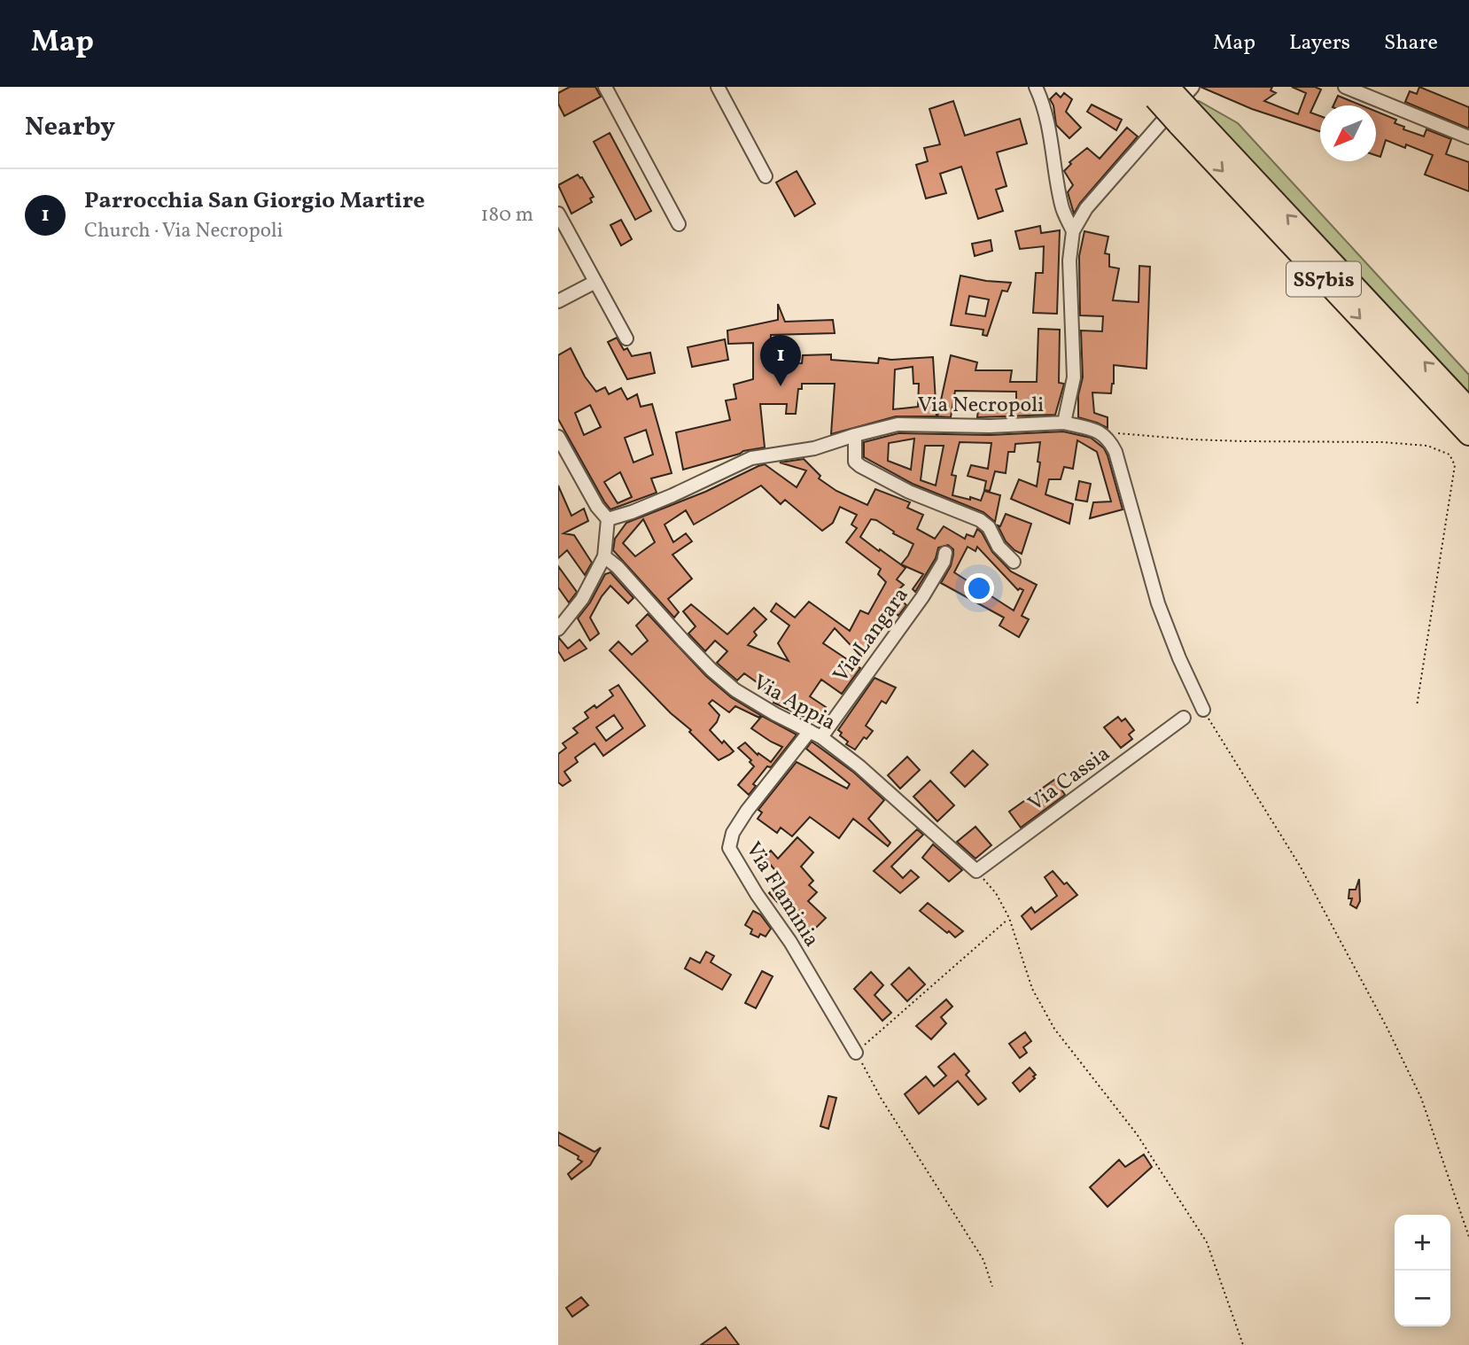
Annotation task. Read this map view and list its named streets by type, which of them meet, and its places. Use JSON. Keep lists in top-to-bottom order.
{
  "streets": {
    "highway": ["SS7bis"],
    "street": [
      "Via Necropoli",
      "Via Langara",
      "Via Appia",
      "Via Cassia",
      "Via Flaminia"
    ]
  },
  "crossings": [
    ["Via Langara", "Via Appia"],
    ["Via Langara", "Via Flaminia"],
    ["Via Appia", "Via Cassia"],
    ["Via Appia", "Via Flaminia"]
  ],
  "north": "bottom left",
  "page": {
    "header": "Map",
    "nav": ["Map", "Layers", "Share"],
    "heading": "Nearby",
    "list": [
      {
        "mark": "1",
        "name": "Parrocchia San Giorgio Martire",
        "note": "Church · Via Necropoli",
        "value": "180 m"
      }
    ],
    "pins": "1",
    "map_buttons": ["+", "−"]
  }
}
